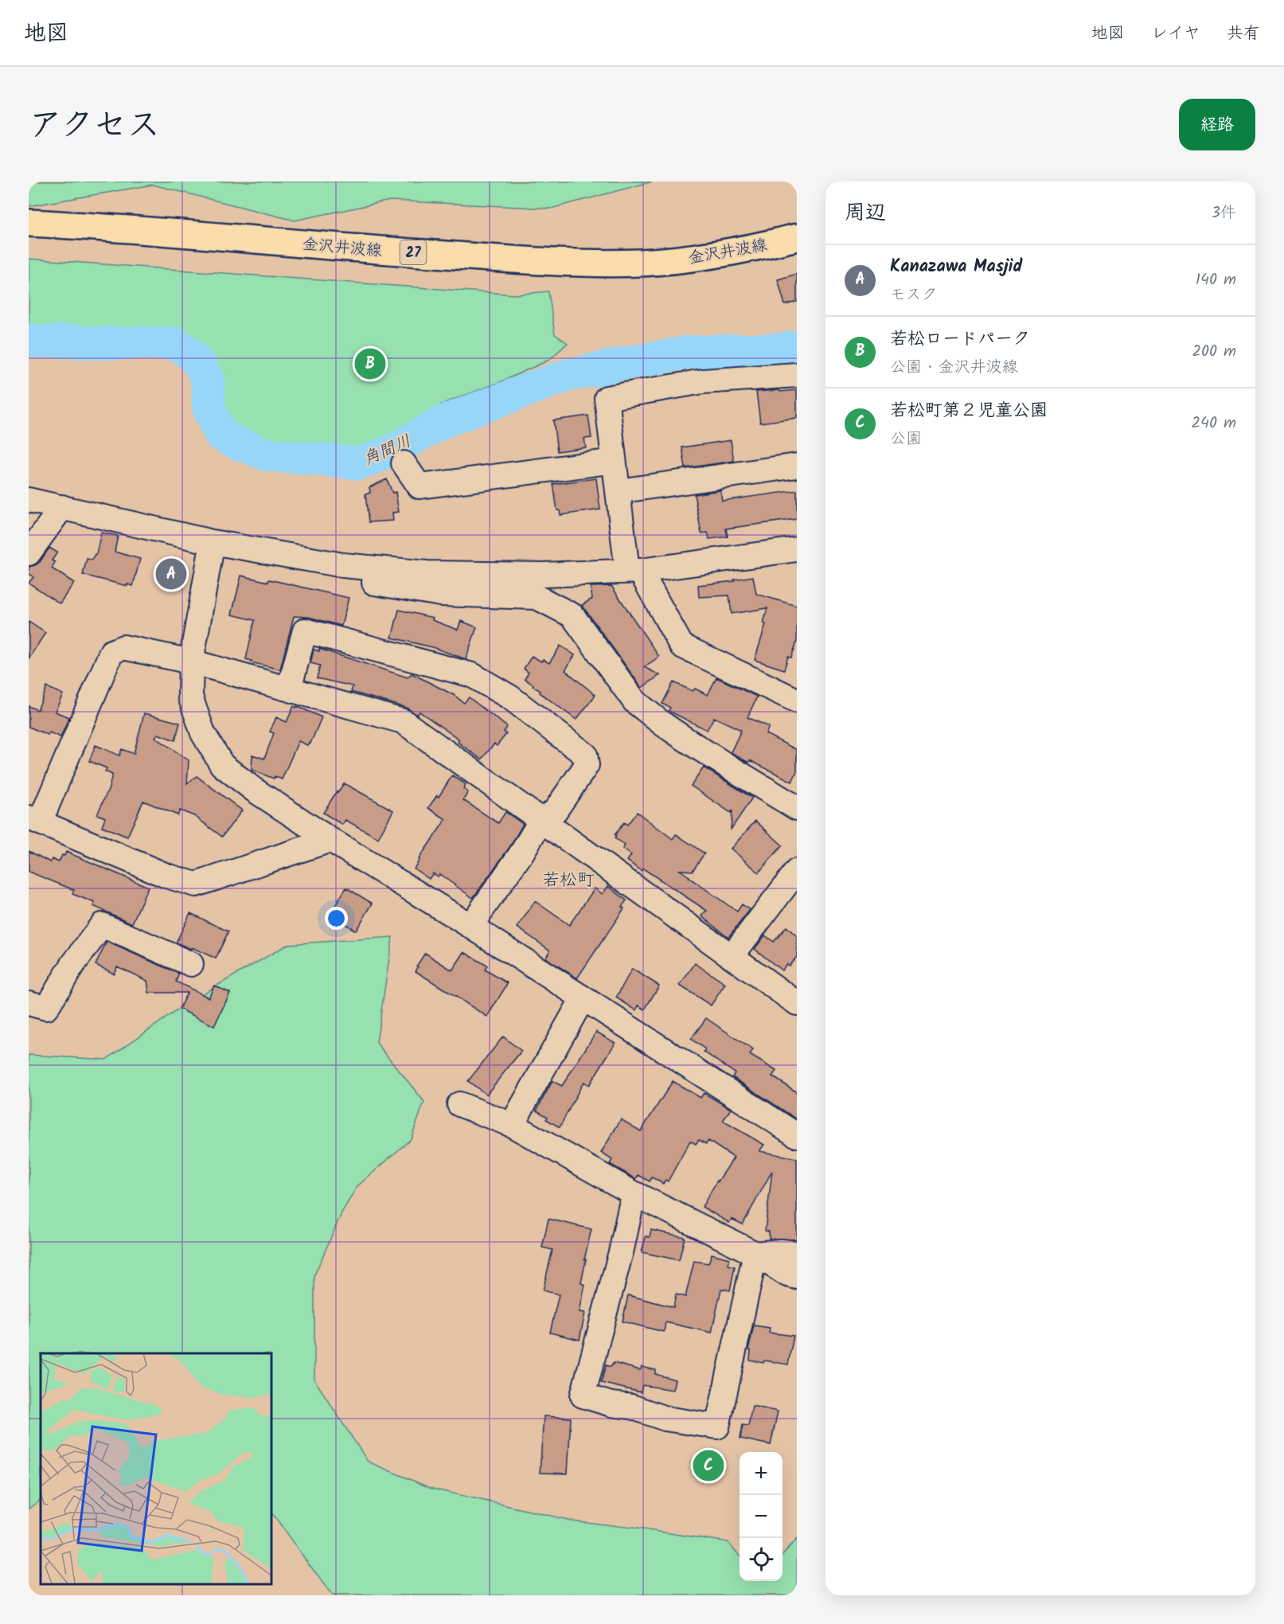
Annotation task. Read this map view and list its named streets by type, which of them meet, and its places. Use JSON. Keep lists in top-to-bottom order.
{
  "streets": {
    "main road": ["金沢井波線", "27"]
  },
  "districts": ["若松町"],
  "water": ["角間川"],
  "page": {
    "header": "地図",
    "nav": ["地図", "レイヤ", "共有"],
    "title": "アクセス",
    "buttons": "経路",
    "heading": ["周辺", "3件"],
    "list": [
      {
        "mark": "A",
        "name": "Kanazawa Masjid",
        "note": "モスク",
        "value": "140 m"
      },
      {
        "mark": "B",
        "name": "若松ロードパーク",
        "note": "公園 · 金沢井波線",
        "value": "200 m"
      },
      {
        "mark": "C",
        "name": "若松町第２児童公園",
        "note": "公園",
        "value": "240 m"
      }
    ],
    "pins": ["B", "A", "C"],
    "map_buttons": ["+", "−"]
  }
}
